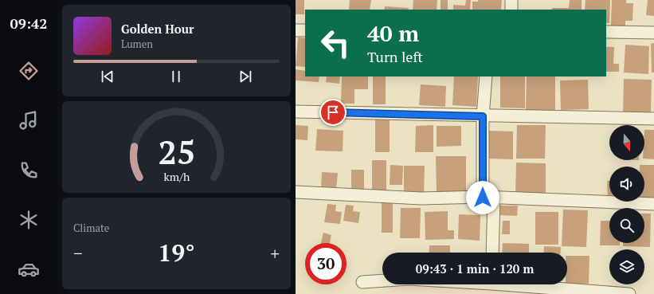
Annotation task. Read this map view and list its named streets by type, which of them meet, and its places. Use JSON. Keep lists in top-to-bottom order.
{
  "north": "bottom",
  "page": {
    "tabs": "09:42",
    "turn": ["40 m", "Turn left"],
    "song": ["Golden Hour", "Lumen"],
    "tile": "Climate",
    "heat": ["−", "19°", "+"],
    "limit": "30",
    "trip": "09:43 · 1 min · 120 m",
    "gauge": ["25", "km/h"]
  }
}
